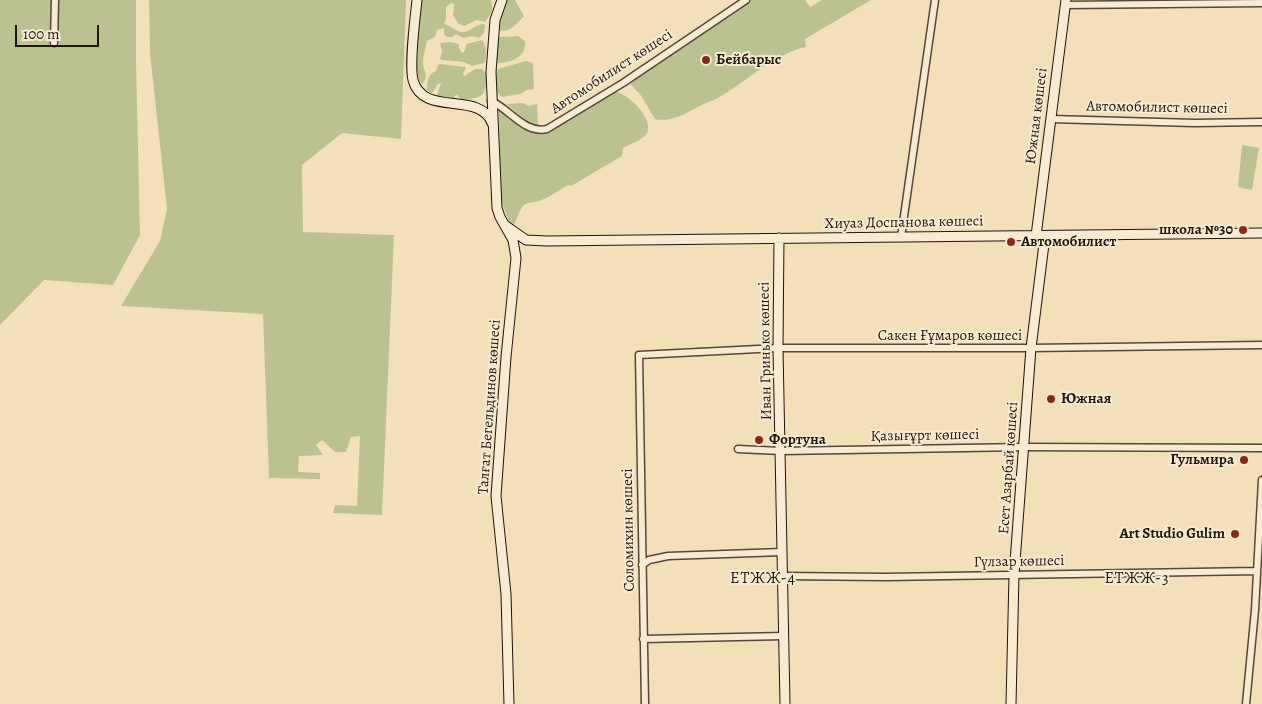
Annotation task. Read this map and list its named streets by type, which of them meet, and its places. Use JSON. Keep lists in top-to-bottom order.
{
  "streets": {
    "main road": [
      "Южная көшесі",
      "Хиуаз Доспанова көшесі",
      "Иван Гринько көшесі",
      "Талғат Бегельдинов көшесі",
      "Есет Азарбай көшесі"
    ],
    "street": [
      "Автомобилист көшесі",
      "Сакен Ғұмаров көшесі",
      "Қазығұрт көшесі",
      "Соломихин көшесі",
      "Гүлзар көшесі"
    ]
  },
  "crossings": [
    ["Автомобилист көшесі", "Южная көшесі"],
    ["Автомобилист көшесі", "Талғат Бегельдинов көшесі"],
    ["Южная көшесі", "Хиуаз Доспанова көшесі"],
    ["Южная көшесі", "Есет Азарбай көшесі"],
    ["Хиуаз Доспанова көшесі", "Иван Гринько көшесі"],
    ["Хиуаз Доспанова көшесі", "Есет Азарбай көшесі"],
    ["Сакен Ғұмаров көшесі", "Иван Гринько көшесі"],
    ["Сакен Ғұмаров көшесі", "Есет Азарбай көшесі"],
    ["Сакен Ғұмаров көшесі", "Соломихин көшесі"],
    ["Иван Гринько көшесі", "Қазығұрт көшесі"],
    ["Иван Гринько көшесі", "Гүлзар көшесі"],
    ["Қазығұрт көшесі", "Есет Азарбай көшесі"],
    ["Есет Азарбай көшесі", "Гүлзар көшесі"]
  ],
  "districts": ["ЕТЖЖ-4", "ЕТЖЖ-3"],
  "places": [
    "Бейбарыс",
    "школа №30",
    "Автомобилист",
    "Южная",
    "Фортуна",
    "Гульмира",
    "Art Studio Gulim"
  ],
  "scale_bar": "100 m"
}
